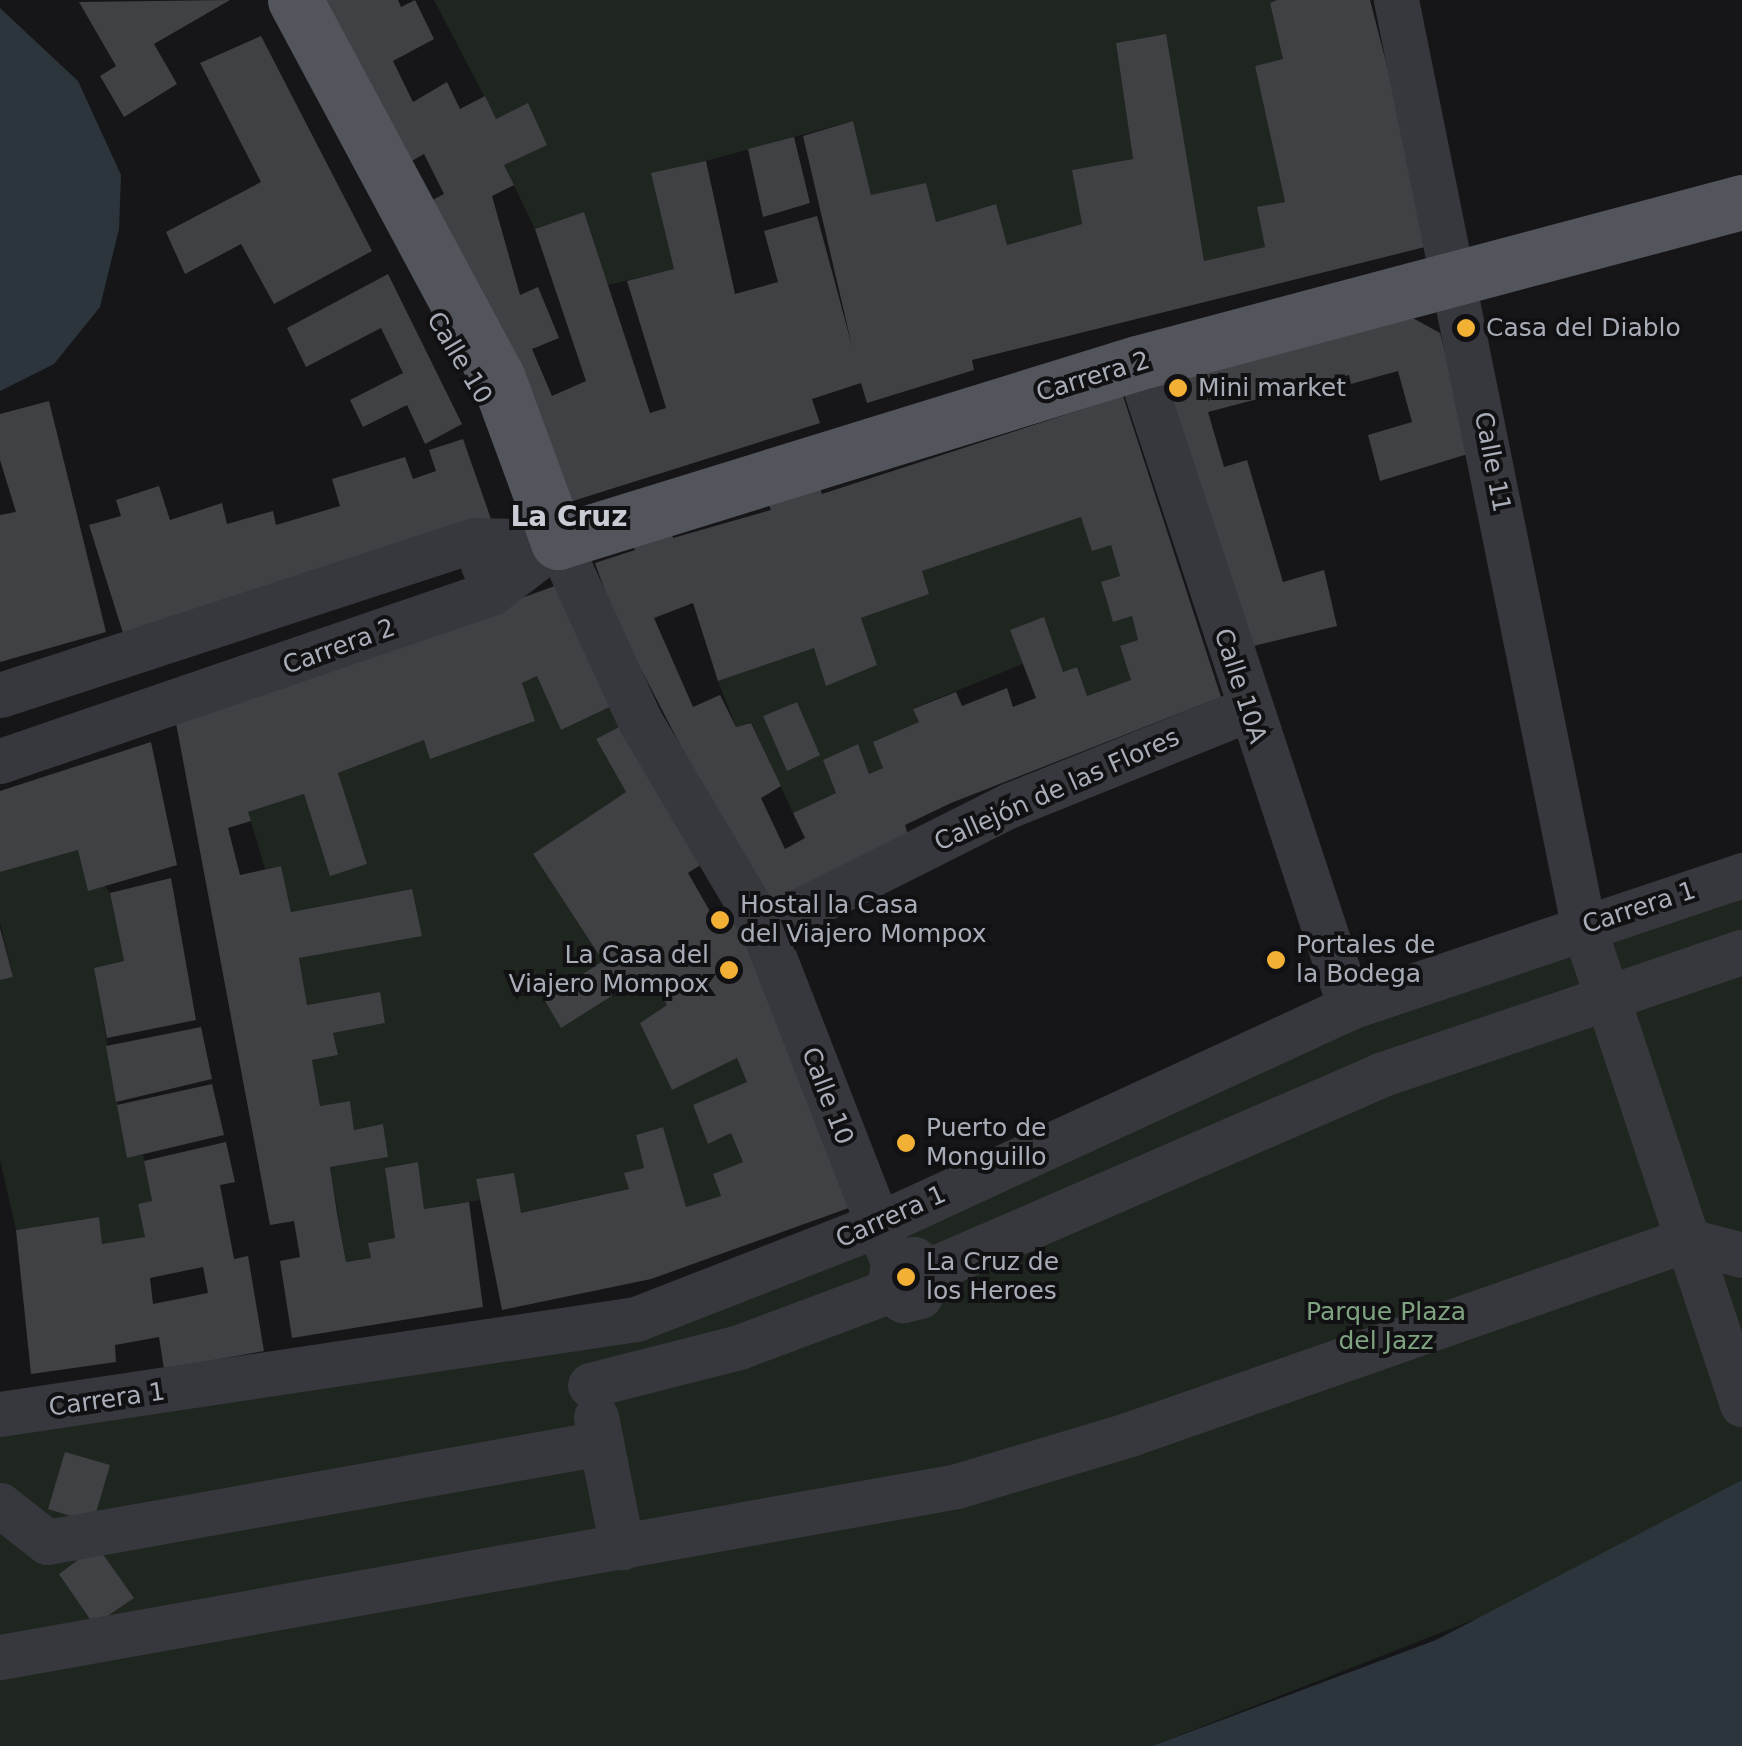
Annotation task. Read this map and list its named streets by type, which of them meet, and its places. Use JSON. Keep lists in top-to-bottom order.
{
  "streets": {
    "main road": ["Calle 10", "Carrera 2"],
    "street": [
      "Calle 11",
      "Calle 10A",
      "Callejón de las Flores",
      "Carrera 1"
    ]
  },
  "crossings": [
    ["Calle 10", "Carrera 2"],
    ["Calle 10", "Callejón de las Flores"],
    ["Calle 10", "Carrera 1"],
    ["Carrera 2", "Calle 11"],
    ["Carrera 2", "Calle 10A"],
    ["Calle 11", "Carrera 1"],
    ["Calle 10A", "Callejón de las Flores"],
    ["Calle 10A", "Carrera 1"]
  ],
  "districts": ["La Cruz"],
  "parks": ["Parque Plaza del Jazz"],
  "places": [
    "Casa del Diablo",
    "Mini market",
    "Hostal la Casa del Viajero Mompox",
    "Portales de la Bodega",
    "La Casa del Viajero Mompox",
    "Puerto de Monguillo",
    "La Cruz de los Heroes"
  ]
}
